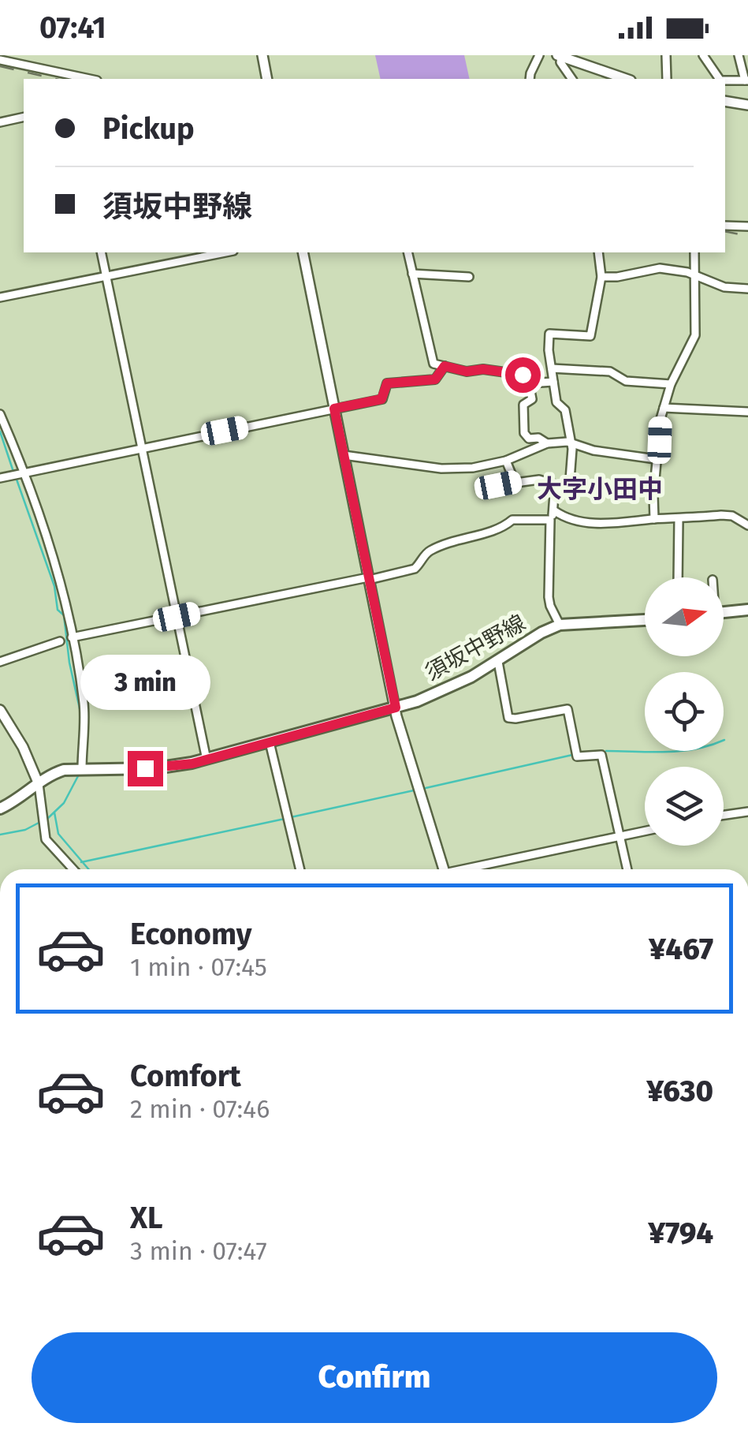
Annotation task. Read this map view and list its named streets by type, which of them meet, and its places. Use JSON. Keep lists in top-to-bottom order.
{
  "streets": {
    "main road": ["須坂中野線"]
  },
  "districts": ["大字小田中"],
  "north": "right",
  "page": {
    "status": "07:41",
    "banner": ["Pickup", "須坂中野線"],
    "bubble": "3 min",
    "list": [
      {
        "name": "Economy",
        "note": "1 min · 07:45",
        "value": "¥467"
      },
      {
        "name": "Comfort",
        "note": "2 min · 07:46",
        "value": "¥630"
      },
      {
        "name": "XL",
        "note": "3 min · 07:47",
        "value": "¥794"
      }
    ],
    "buttons": "Confirm"
  }
}
